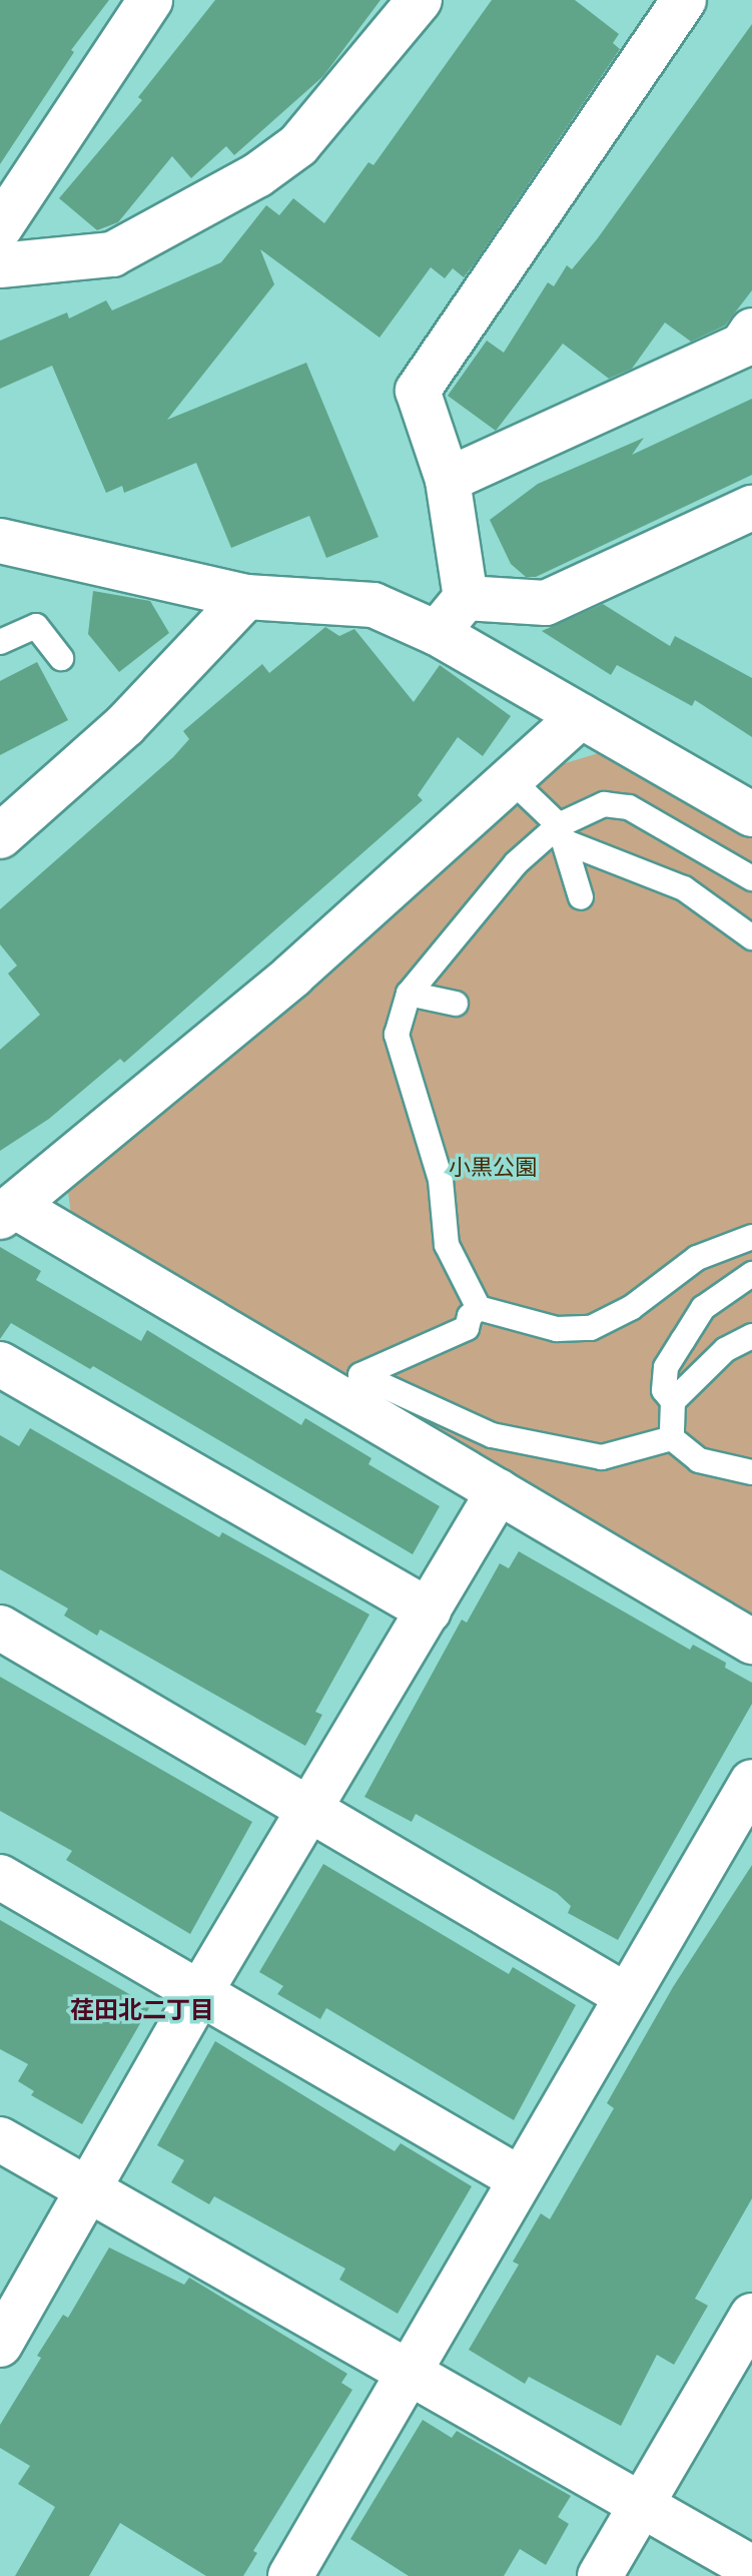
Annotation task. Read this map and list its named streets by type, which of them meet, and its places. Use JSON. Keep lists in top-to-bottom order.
{
  "districts": ["荏田北二丁目"],
  "parks": ["小黒公園"]
}
